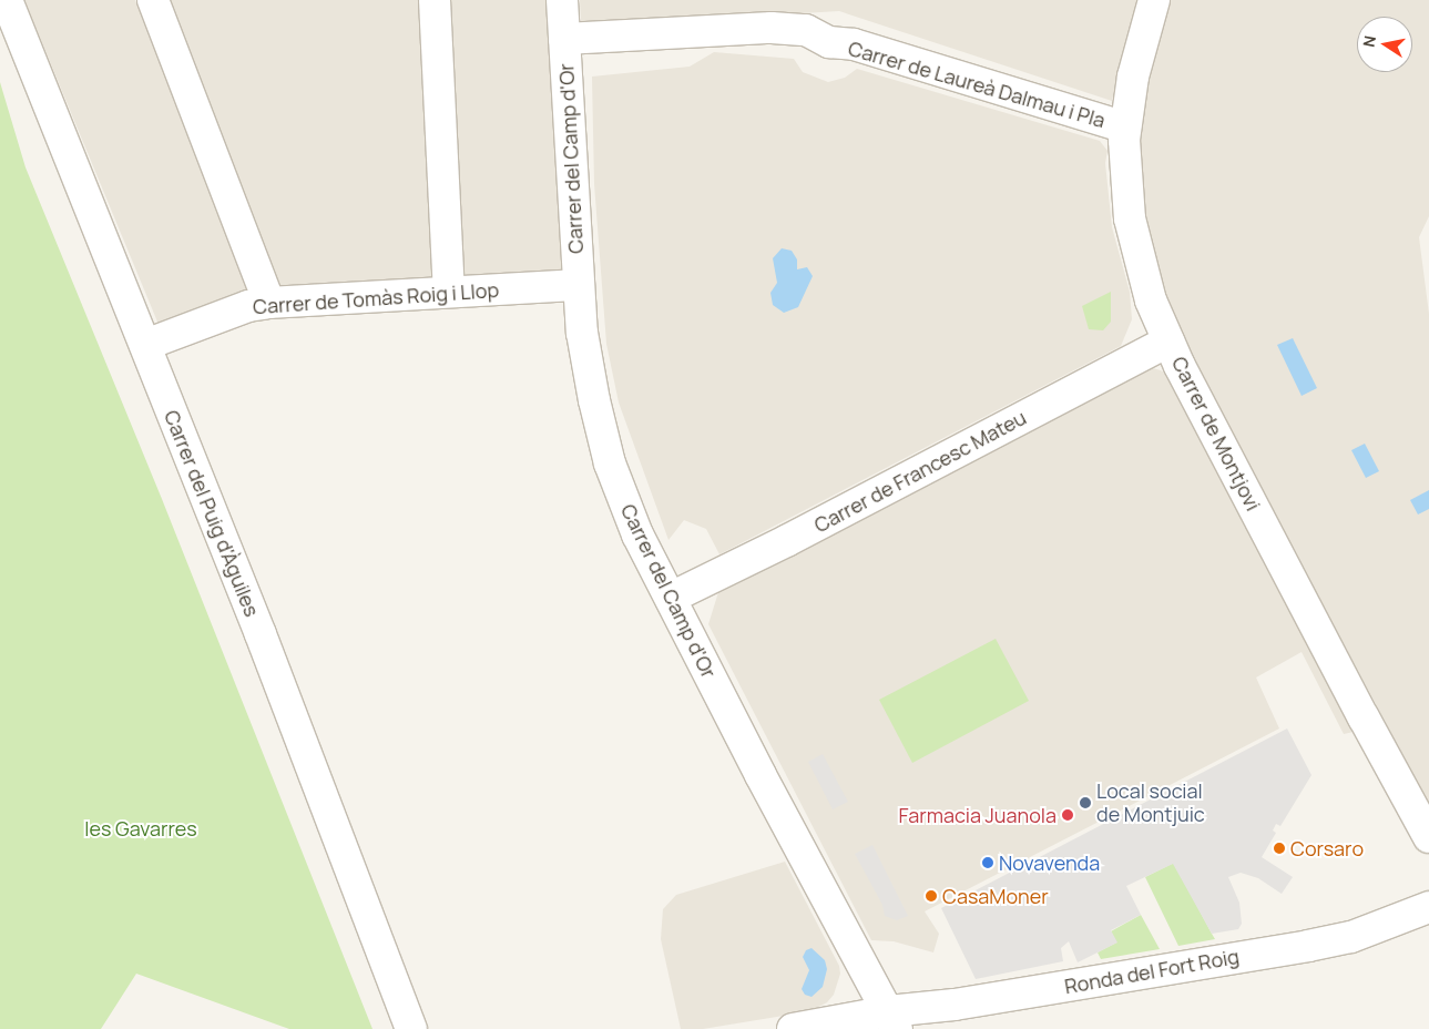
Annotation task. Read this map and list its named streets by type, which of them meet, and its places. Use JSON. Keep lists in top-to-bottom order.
{
  "streets": {
    "street": [
      "Carrer de Laureà Dalmau i Pla",
      "Carrer del Camp d'Or",
      "Carrer de Tomàs Roig i Llop",
      "Carrer de Montjovi",
      "Carrer de Francesc Mateu",
      "Carrer del Puig d'Àguiles",
      "Ronda del Fort Roig"
    ]
  },
  "crossings": [
    ["Carrer de Laureà Dalmau i Pla", "Carrer del Camp d'Or"],
    ["Carrer de Laureà Dalmau i Pla", "Carrer de Montjovi"],
    ["Carrer del Camp d'Or", "Carrer de Tomàs Roig i Llop"],
    ["Carrer del Camp d'Or", "Carrer de Francesc Mateu"],
    ["Carrer del Camp d'Or", "Ronda del Fort Roig"],
    ["Carrer de Tomàs Roig i Llop", "Carrer del Puig d'Àguiles"],
    ["Carrer de Montjovi", "Carrer de Francesc Mateu"]
  ],
  "parks": ["les Gavarres"],
  "places": [
    "Local social de Montjuic",
    "Farmacia Juanola",
    "Corsaro",
    "Novavenda",
    "CasaMoner"
  ],
  "north": "left"
}
